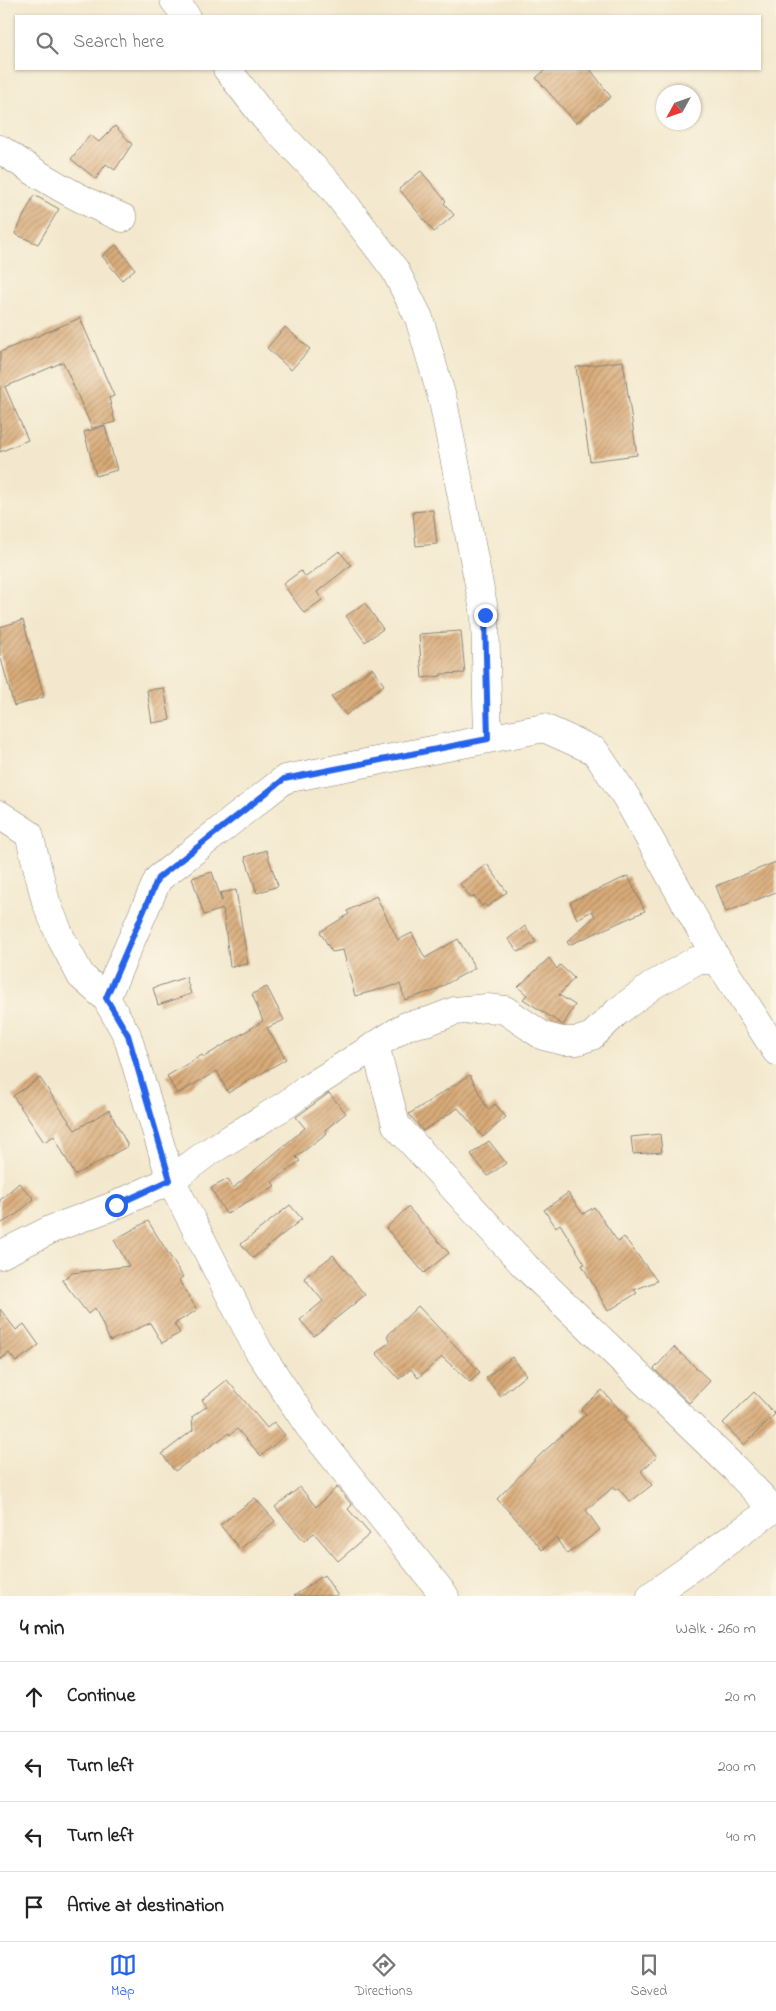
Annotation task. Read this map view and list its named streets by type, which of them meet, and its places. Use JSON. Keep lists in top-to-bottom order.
{
  "north": "bottom left",
  "page": {
    "search": "Search here",
    "heading": ["4 min", "Walk · 260 m"],
    "list": [
      ["Continue", "20 m"],
      ["Turn left", "200 m"],
      ["Turn left", "40 m"],
      "Arrive at destination"
    ],
    "nav": ["Map", "Directions", "Saved"]
  }
}
